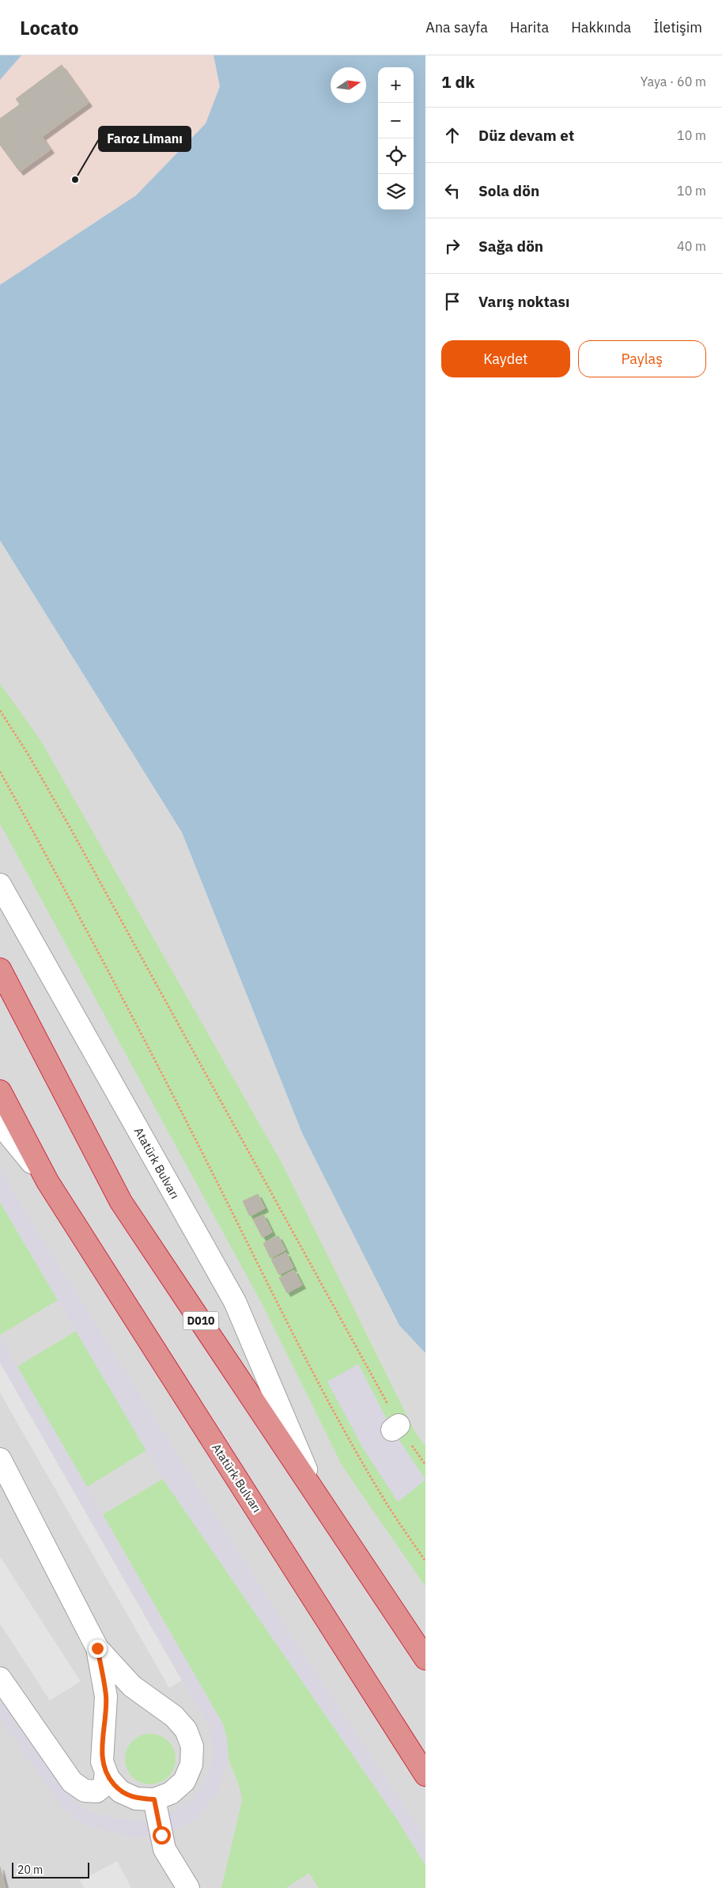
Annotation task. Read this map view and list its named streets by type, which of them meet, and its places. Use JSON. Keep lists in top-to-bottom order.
{
  "streets": {
    "highway": ["Atatürk Bulvarı", "D010"]
  },
  "places": ["Faroz Limanı"],
  "scale_bar": "20 m",
  "north": "right",
  "page": {
    "header": "Locato",
    "nav": [
      "Ana sayfa",
      "Harita",
      "Hakkında",
      "İletişim"
    ],
    "heading": ["1 dk", "Yaya · 60 m"],
    "map_buttons": ["+", "−"],
    "list": [
      ["Düz devam et", "10 m"],
      ["Sola dön", "10 m"],
      ["Sağa dön", "40 m"],
      "Varış noktası"
    ],
    "buttons": ["Kaydet", "Paylaş"],
    "scale": "20 m"
  }
}
